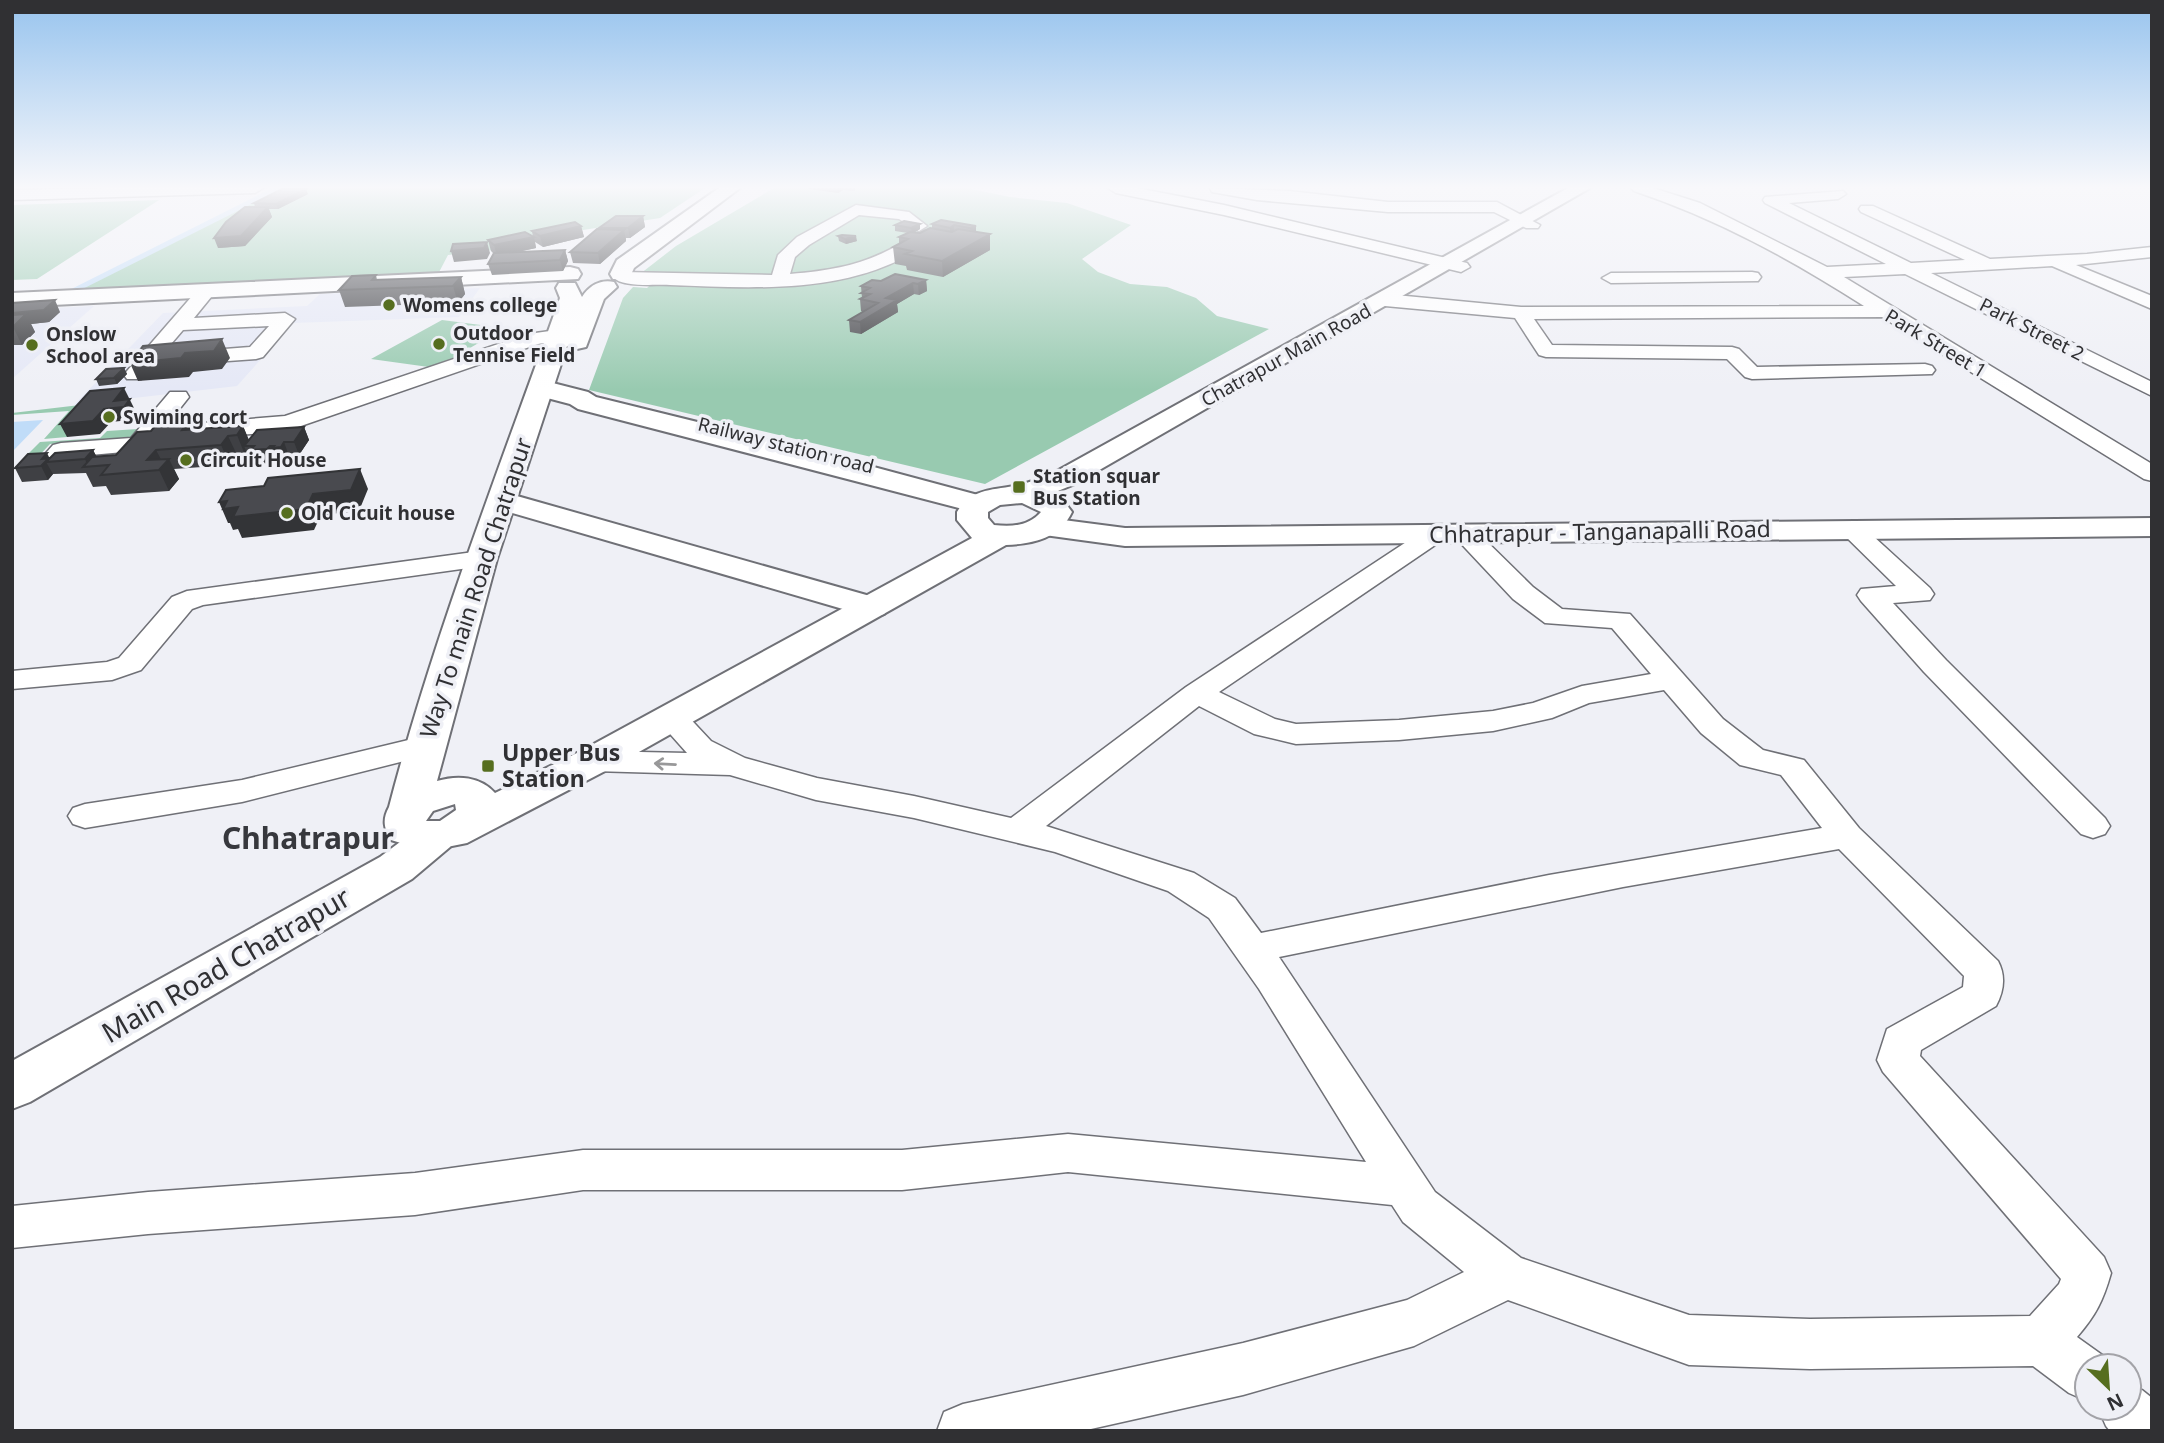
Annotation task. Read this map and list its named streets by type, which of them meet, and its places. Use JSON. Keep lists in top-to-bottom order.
{
  "streets": {
    "main road": [
      "Chatrapur Main Road",
      "Railway station road",
      "Chhatrapur - Tanganapalli Road",
      "Way To main Road Chatrapur",
      "Main Road Chatrapur"
    ],
    "street": ["Park Street 2", "Park Street 1"]
  },
  "crossings": [
    ["Chatrapur Main Road", "Chhatrapur - Tanganapalli Road"],
    ["Railway station road", "Way To main Road Chatrapur"],
    ["Way To main Road Chatrapur", "Main Road Chatrapur"]
  ],
  "districts": ["Chhatrapur"],
  "places": {
    "other": [
      "Womens college",
      "Outdoor Tennise Field",
      "Onslow School area",
      "Swiming cort",
      "Circuit House",
      "Old Cicuit house"
    ],
    "transit": ["Station squar Bus Station", "Upper Bus Station"]
  },
  "north": "bottom right"
}
